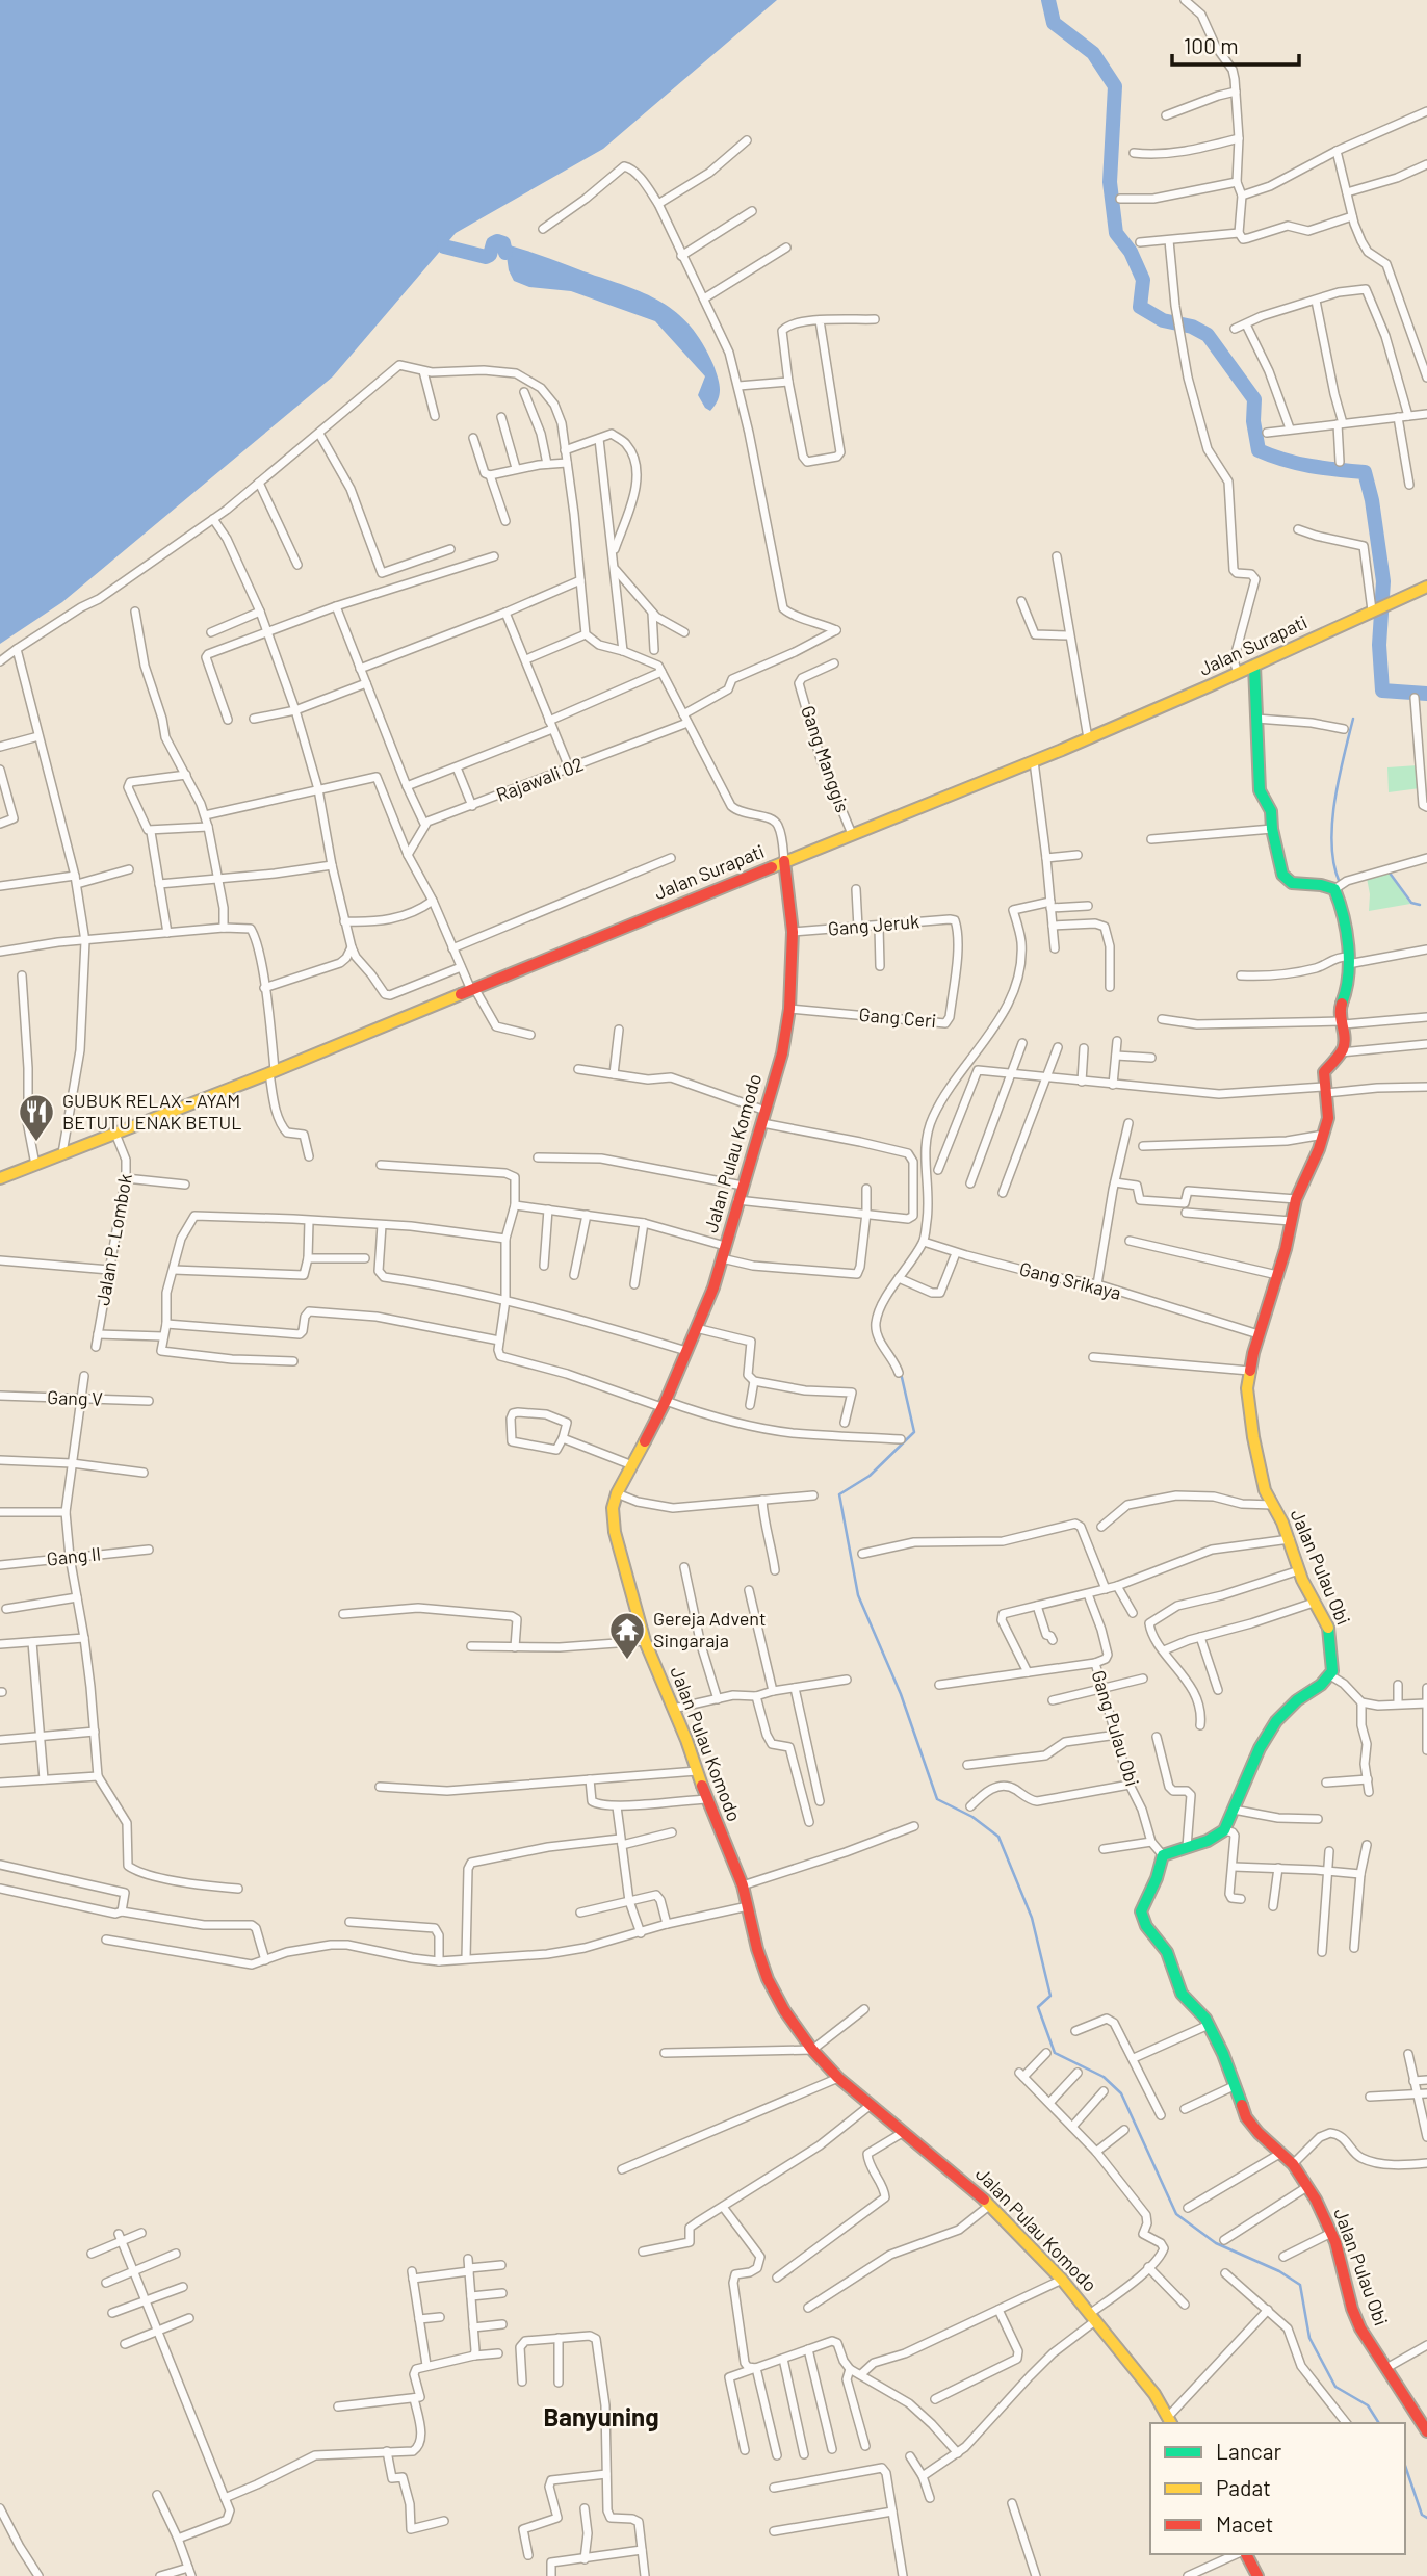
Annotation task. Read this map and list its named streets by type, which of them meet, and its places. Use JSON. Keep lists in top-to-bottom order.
{
  "streets": {
    "main road": ["Jalan Surapati", "Jalan Pulau Komodo", "Jalan Pulau Obi"],
    "street": [
      "Gang Manggis",
      "Rajawali 02",
      "Gang Jeruk",
      "Gang Ceri",
      "Jalan P. Lombok",
      "Gang Srikaya",
      "Gang V",
      "Gang II",
      "Gang Pulau Obi"
    ]
  },
  "crossings": [
    ["Jalan Surapati", "Gang Manggis"],
    ["Jalan Surapati", "Jalan Pulau Komodo"],
    ["Jalan Surapati", "Jalan P. Lombok"],
    ["Gang Jeruk", "Gang Ceri"],
    ["Gang Jeruk", "Jalan Pulau Komodo"],
    ["Gang Ceri", "Jalan Pulau Komodo"],
    ["Gang Srikaya", "Jalan Pulau Obi"],
    ["Jalan Pulau Obi", "Gang Pulau Obi"]
  ],
  "districts": ["Banyuning"],
  "places": {
    "restaurant": ["GUBUK RELAX - AYAM BETUTU ENAK BETUL"],
    "temple": ["Gereja Advent Singaraja"]
  },
  "legend": ["Lancar", "Padat", "Macet"],
  "scale_bar": "100 m"
}
